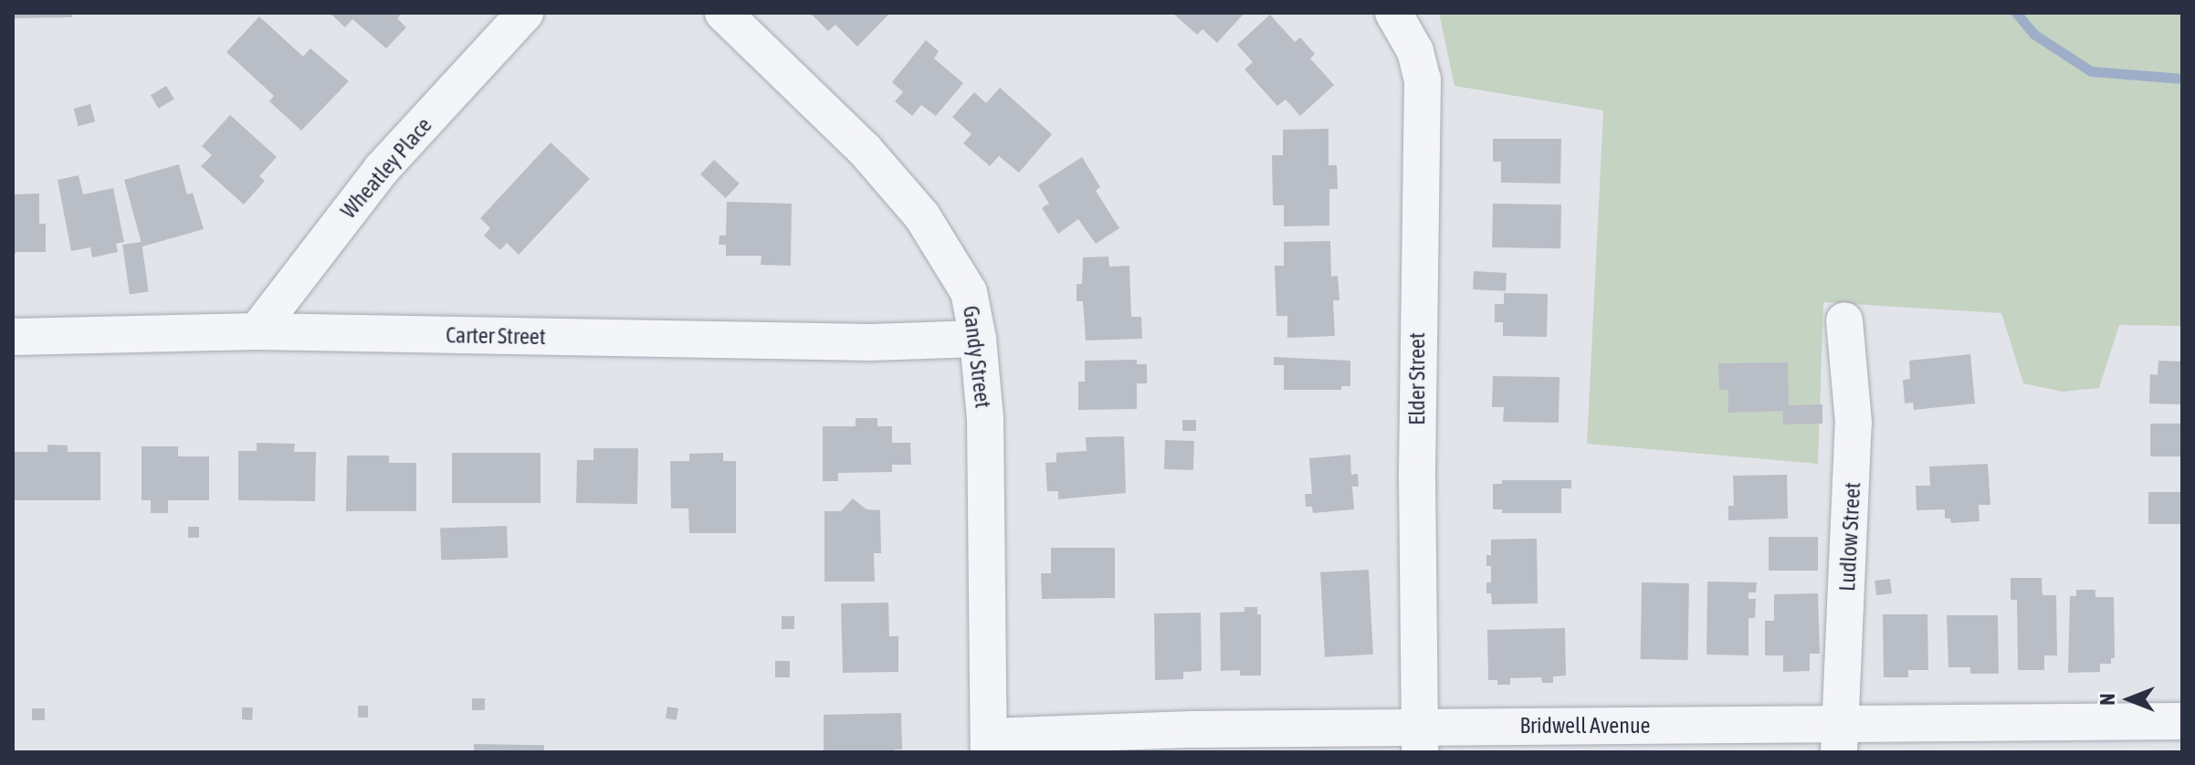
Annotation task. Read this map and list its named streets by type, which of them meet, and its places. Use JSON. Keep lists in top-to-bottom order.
{
  "streets": {
    "street": [
      "Wheatley Place",
      "Carter Street",
      "Gandy Street",
      "Elder Street",
      "Ludlow Street",
      "Bridwell Avenue"
    ]
  },
  "crossings": [
    ["Wheatley Place", "Carter Street"],
    ["Carter Street", "Gandy Street"],
    ["Gandy Street", "Bridwell Avenue"],
    ["Elder Street", "Bridwell Avenue"],
    ["Ludlow Street", "Bridwell Avenue"]
  ],
  "north": "left"
}
